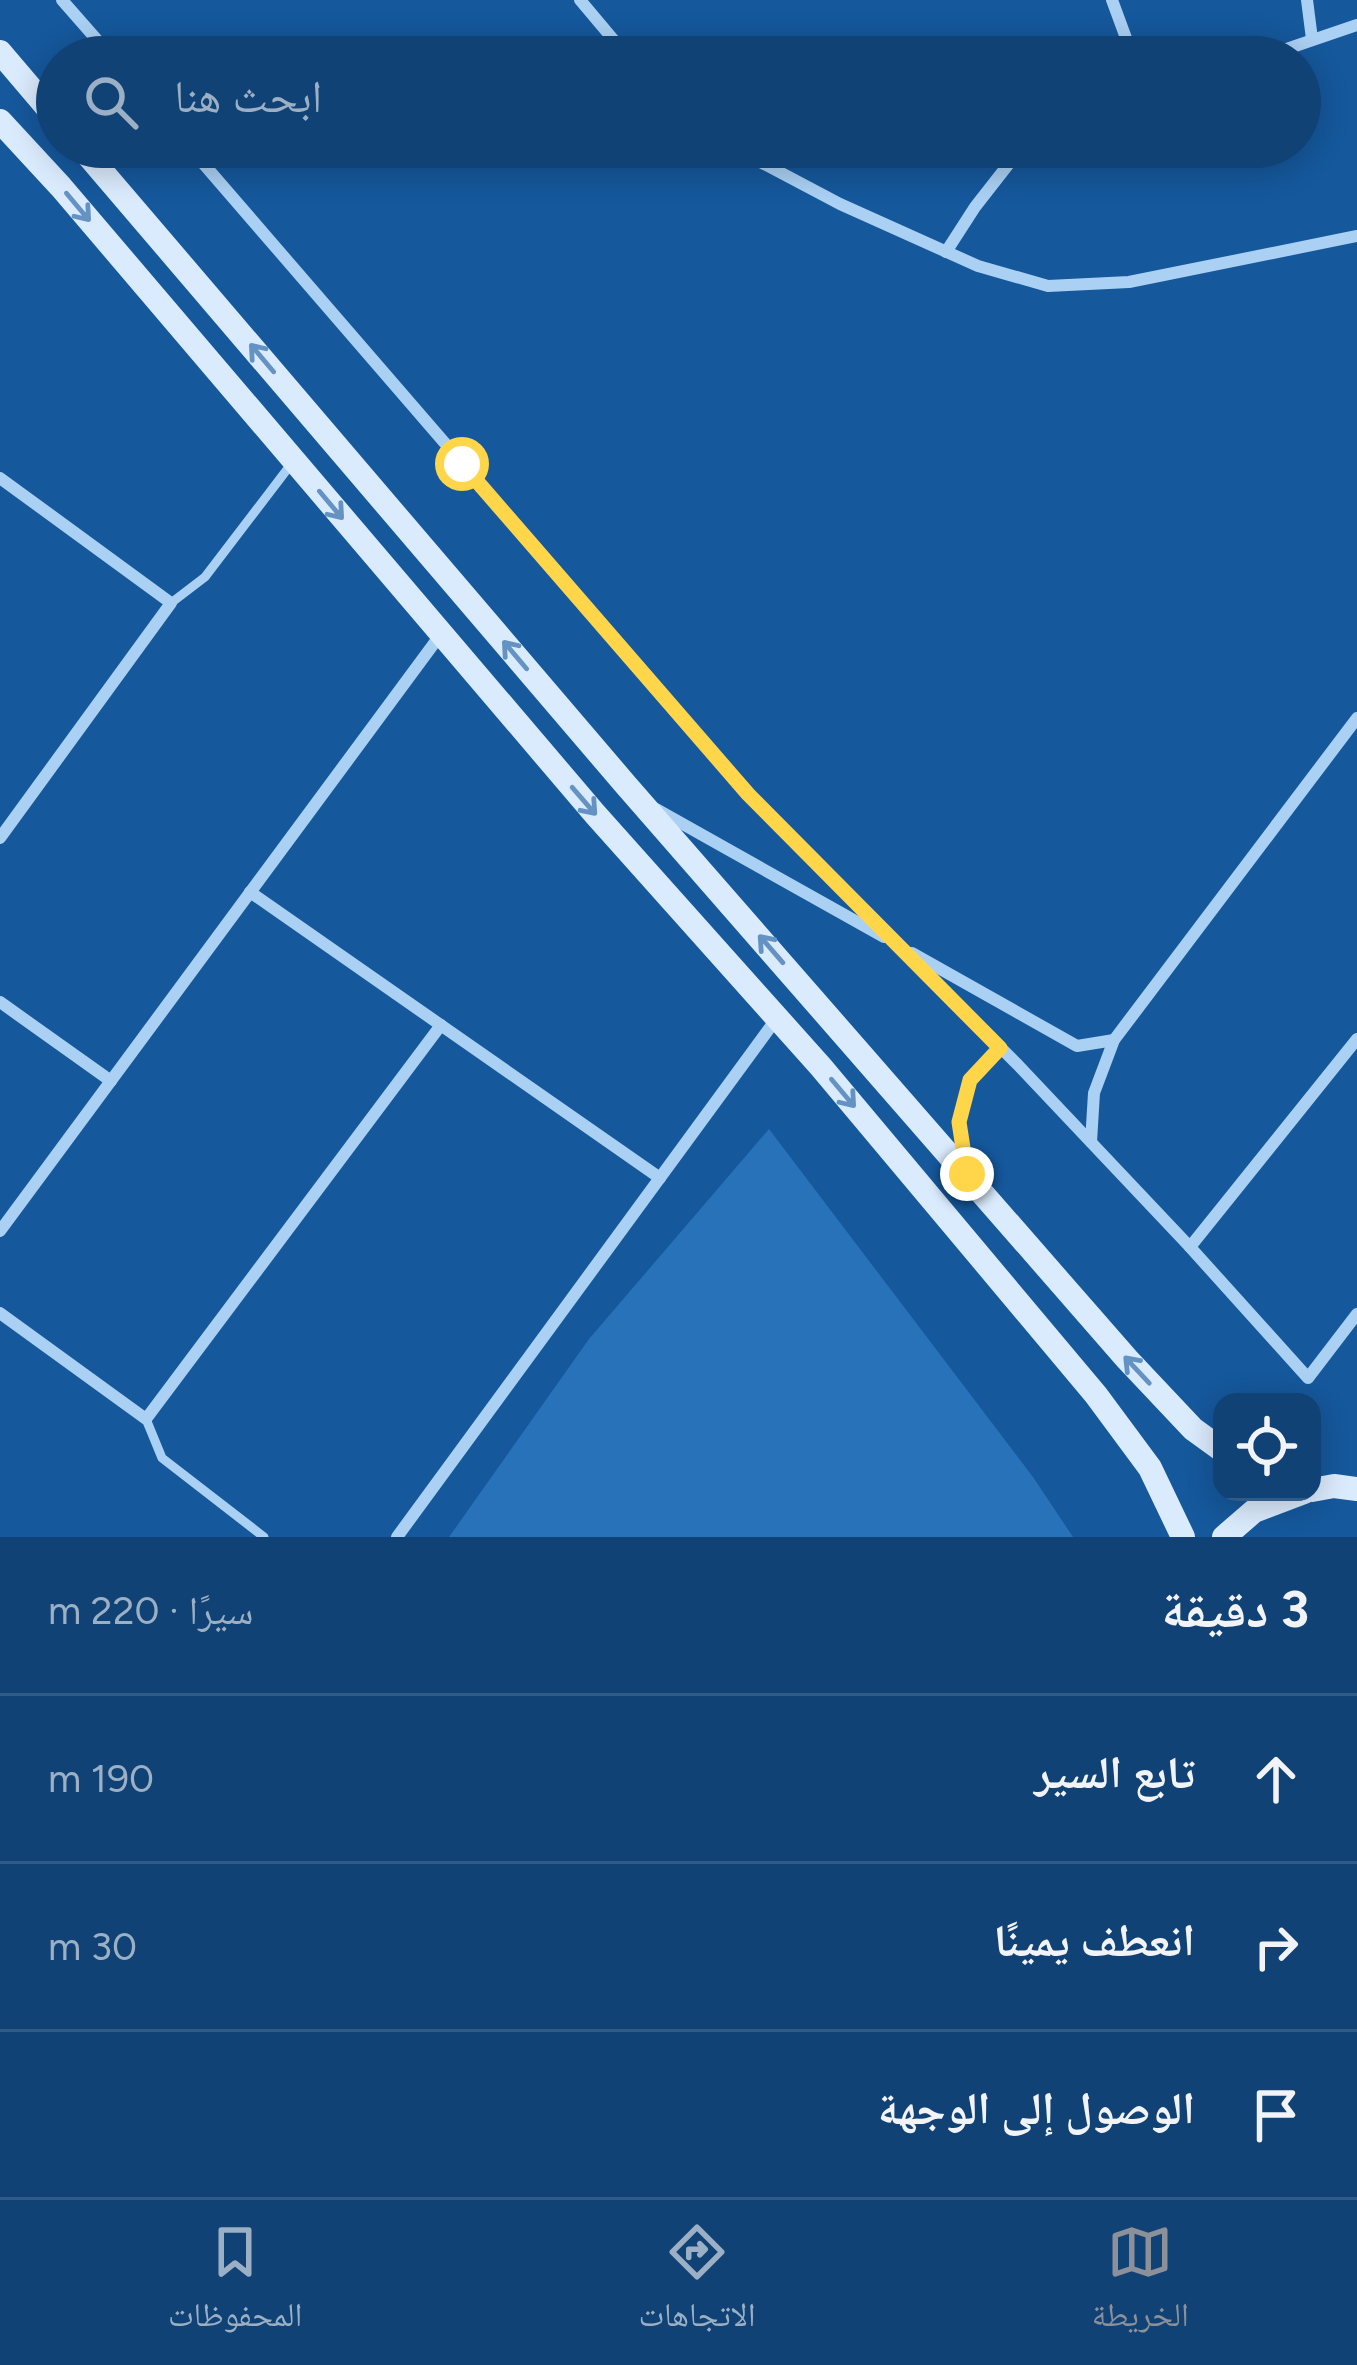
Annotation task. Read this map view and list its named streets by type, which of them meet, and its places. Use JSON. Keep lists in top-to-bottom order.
{
  "page": {
    "search": "ابحث هنا",
    "heading": ["3 دقيقة", "سيرًا · 220 m"],
    "list": [
      ["تابع السير", "190 m"],
      ["انعطف يمينًا", "30 m"],
      "الوصول إلى الوجهة"
    ],
    "nav": ["الخريطة", "الاتجاهات", "المحفوظات"]
  }
}
